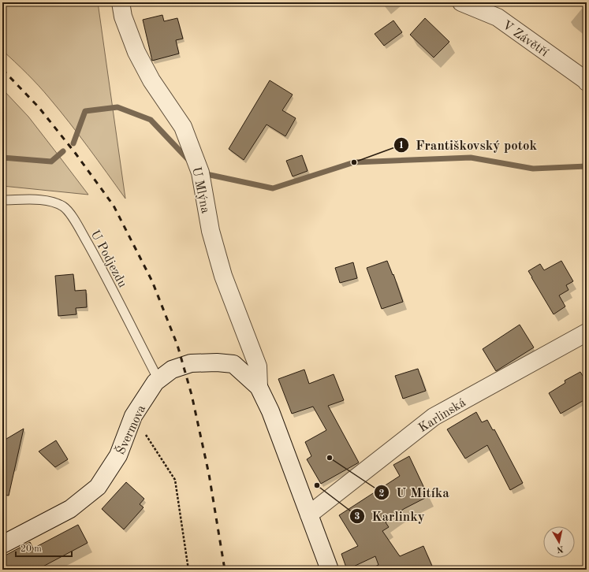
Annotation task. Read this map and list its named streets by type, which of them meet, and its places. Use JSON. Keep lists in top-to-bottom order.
{
  "streets": {
    "street": [
      "V Závětří",
      "U Mlýna",
      "Karlinská",
      "Švermova"
    ],
    "lane": ["U Podjezdu"]
  },
  "crossings": [
    ["U Mlýna", "Švermova"],
    ["U Podjezdu", "Švermova"],
    ["Karlinská", "Švermova"]
  ],
  "places": ["Františkovský potok", "U Mitíka", "Karlinky"],
  "scale_bar": "20 m",
  "north": "bottom"
}
